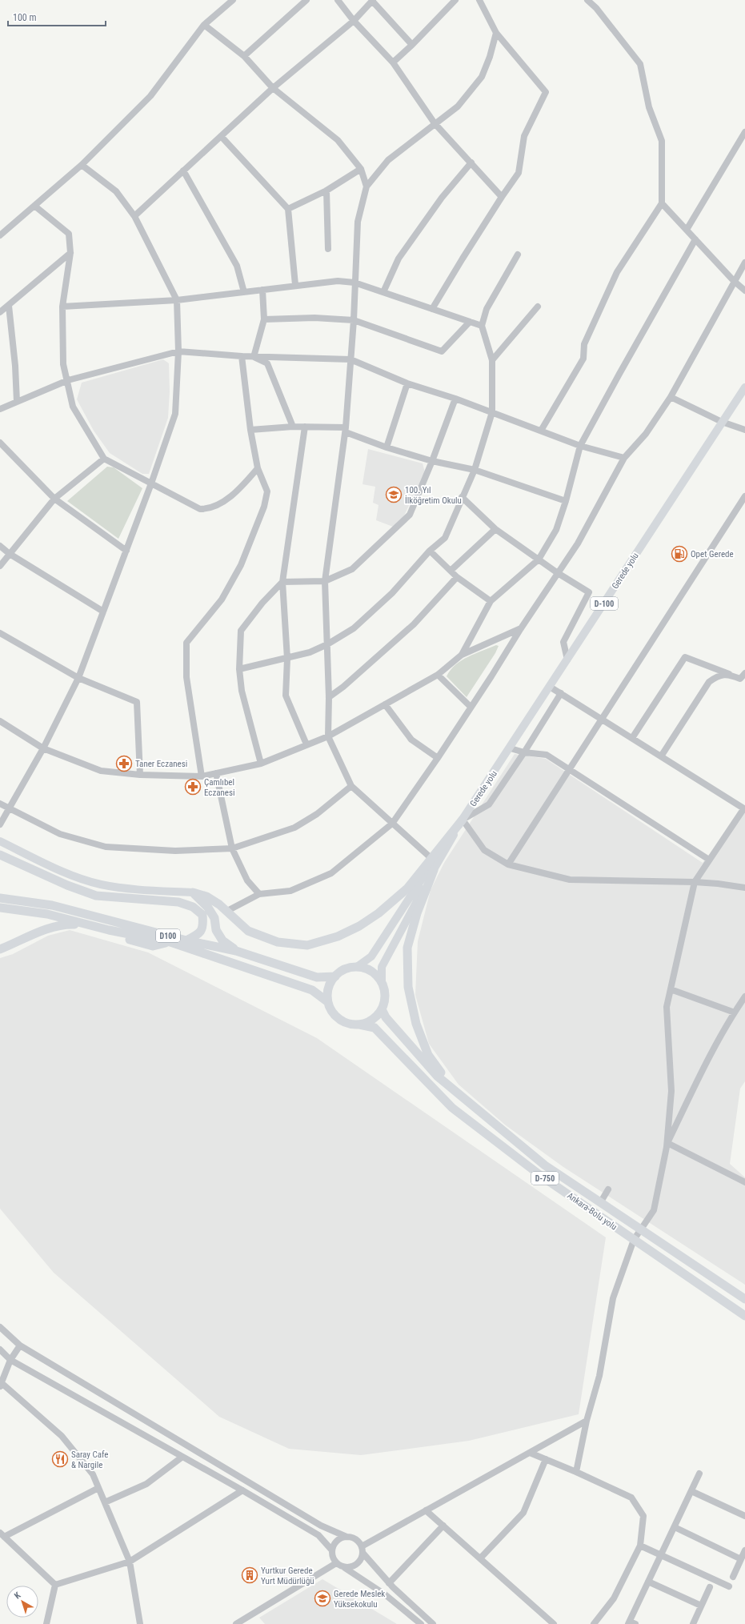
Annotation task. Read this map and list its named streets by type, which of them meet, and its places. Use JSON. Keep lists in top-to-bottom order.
{
  "streets": {
    "highway": ["D100", "D-750", "Ankara-Bolu yolu"],
    "main road": ["Gerede yolu", "D-100"]
  },
  "crossings": [
    ["D100", "Ankara-Bolu yolu"]
  ],
  "places": {
    "school or university": ["100. Yıl İlköğretim Okulu", "Gerede Meslek Yüksekokulu"],
    "fuel station": ["Opet Gerede"],
    "pharmacy": ["Taner Eczanesi", "Çamlıbel Eczanesi"],
    "restaurant": ["Saray Cafe & Nargile"],
    "building": ["Yurtkur Gerede Yurt Müdürlüğü"]
  },
  "scale_bar": "100 m",
  "north": "top left"
}
